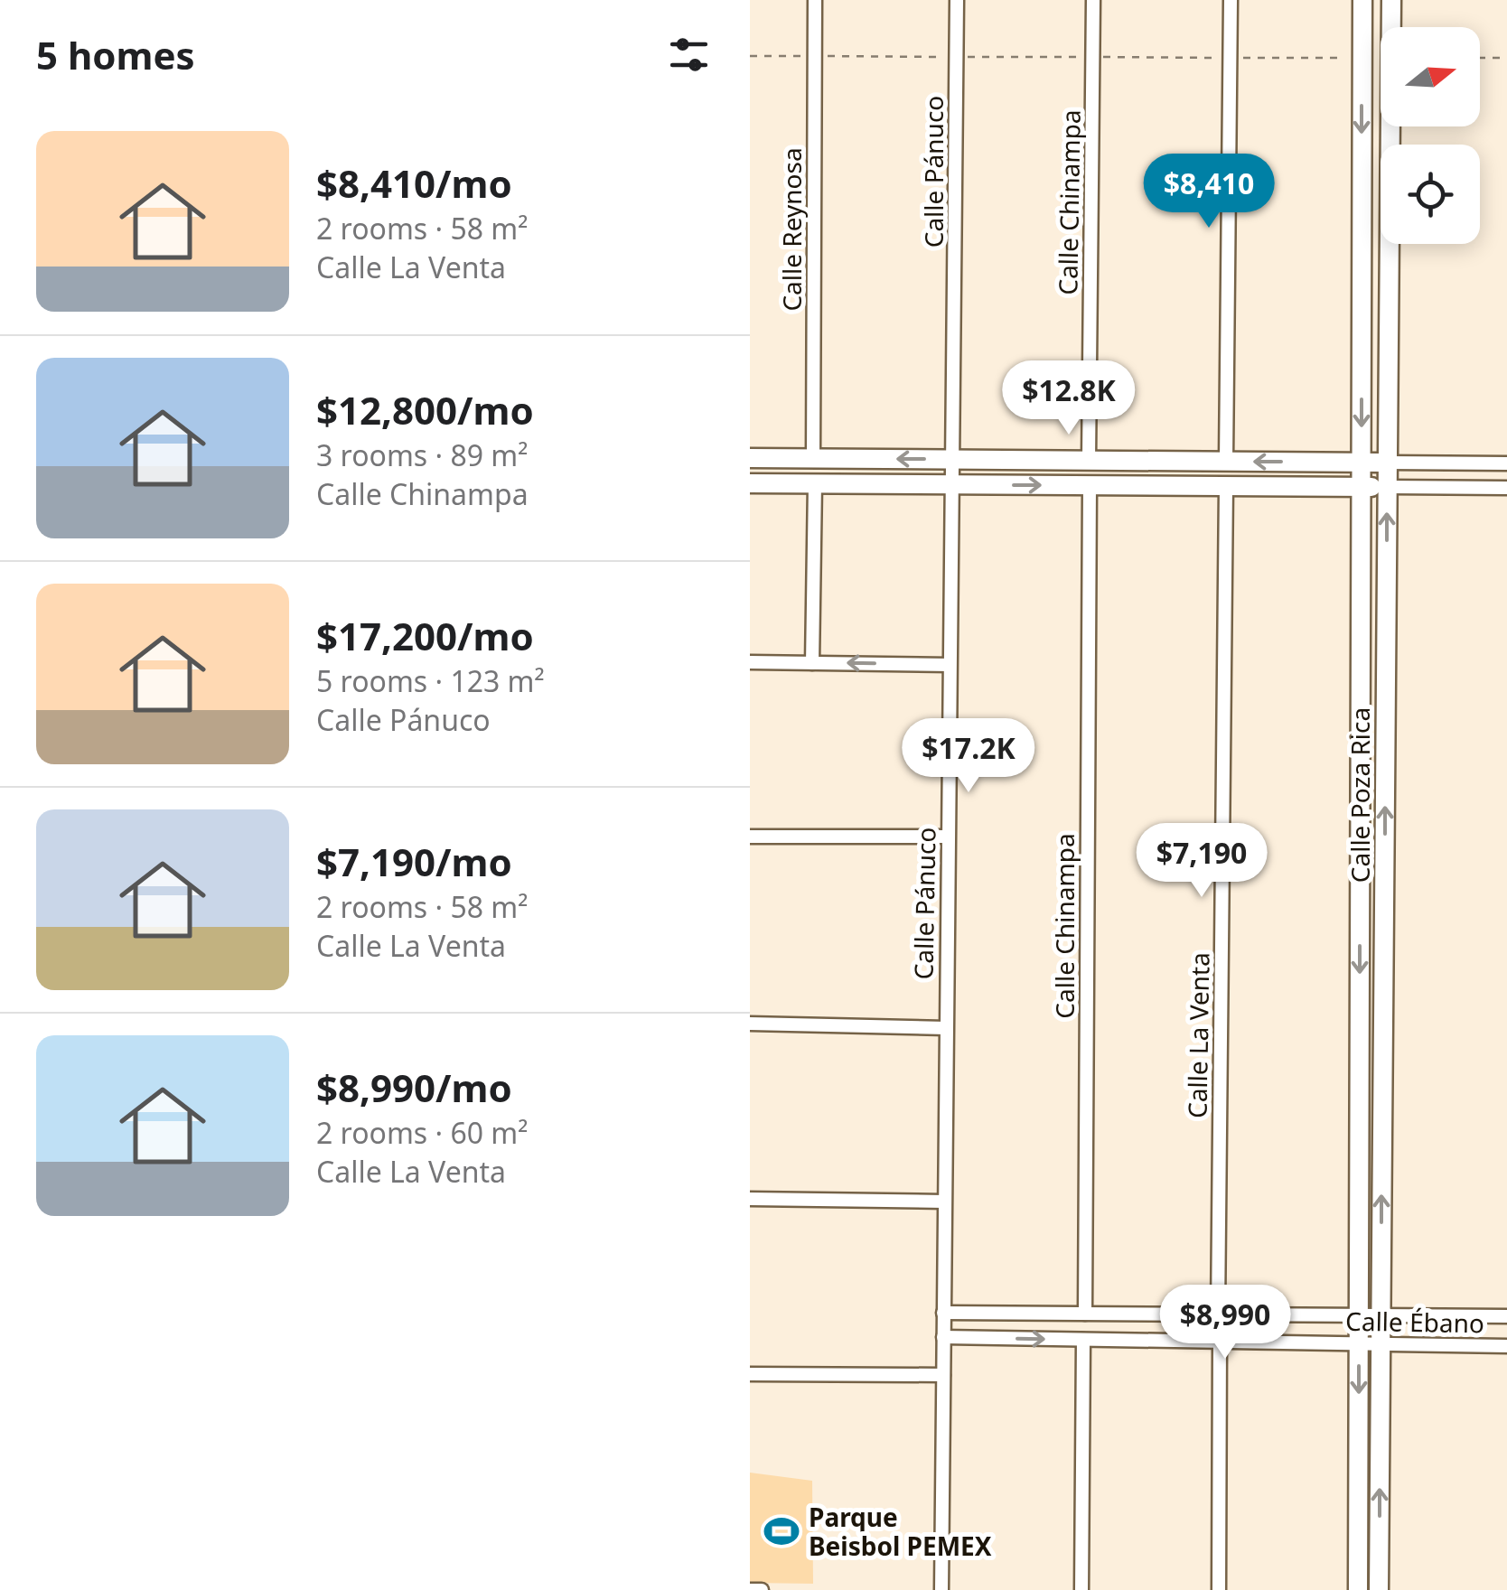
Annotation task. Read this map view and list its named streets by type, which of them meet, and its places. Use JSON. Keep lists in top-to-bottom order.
{
  "streets": {
    "street": [
      "Calle Pánuco",
      "Calle Chinampa",
      "Calle Reynosa",
      "Calle Poza Rica",
      "Calle La Venta",
      "Calle Ébano"
    ]
  },
  "crossings": [
    ["Calle Pánuco", "Calle Ébano"],
    ["Calle Chinampa", "Calle Ébano"],
    ["Calle Poza Rica", "Calle Ébano"],
    ["Calle La Venta", "Calle Ébano"]
  ],
  "places": {
    "sports": ["Parque Beisbol PEMEX"]
  },
  "north": "right",
  "page": {
    "heading": "5 homes",
    "list": [
      {
        "name": "$8,410/mo",
        "note": "2 rooms · 58 m² · Calle La Venta"
      },
      {
        "name": "$12,800/mo",
        "note": "3 rooms · 89 m² · Calle Chinampa"
      },
      {
        "name": "$17,200/mo",
        "note": "5 rooms · 123 m² · Calle Pánuco"
      },
      {
        "name": "$7,190/mo",
        "note": "2 rooms · 58 m² · Calle La Venta"
      },
      {
        "name": "$8,990/mo",
        "note": "2 rooms · 60 m² · Calle La Venta"
      }
    ],
    "price": [
      "$8,410",
      "$12.8K",
      "$17.2K",
      "$7,190",
      "$8,990"
    ]
  }
}
